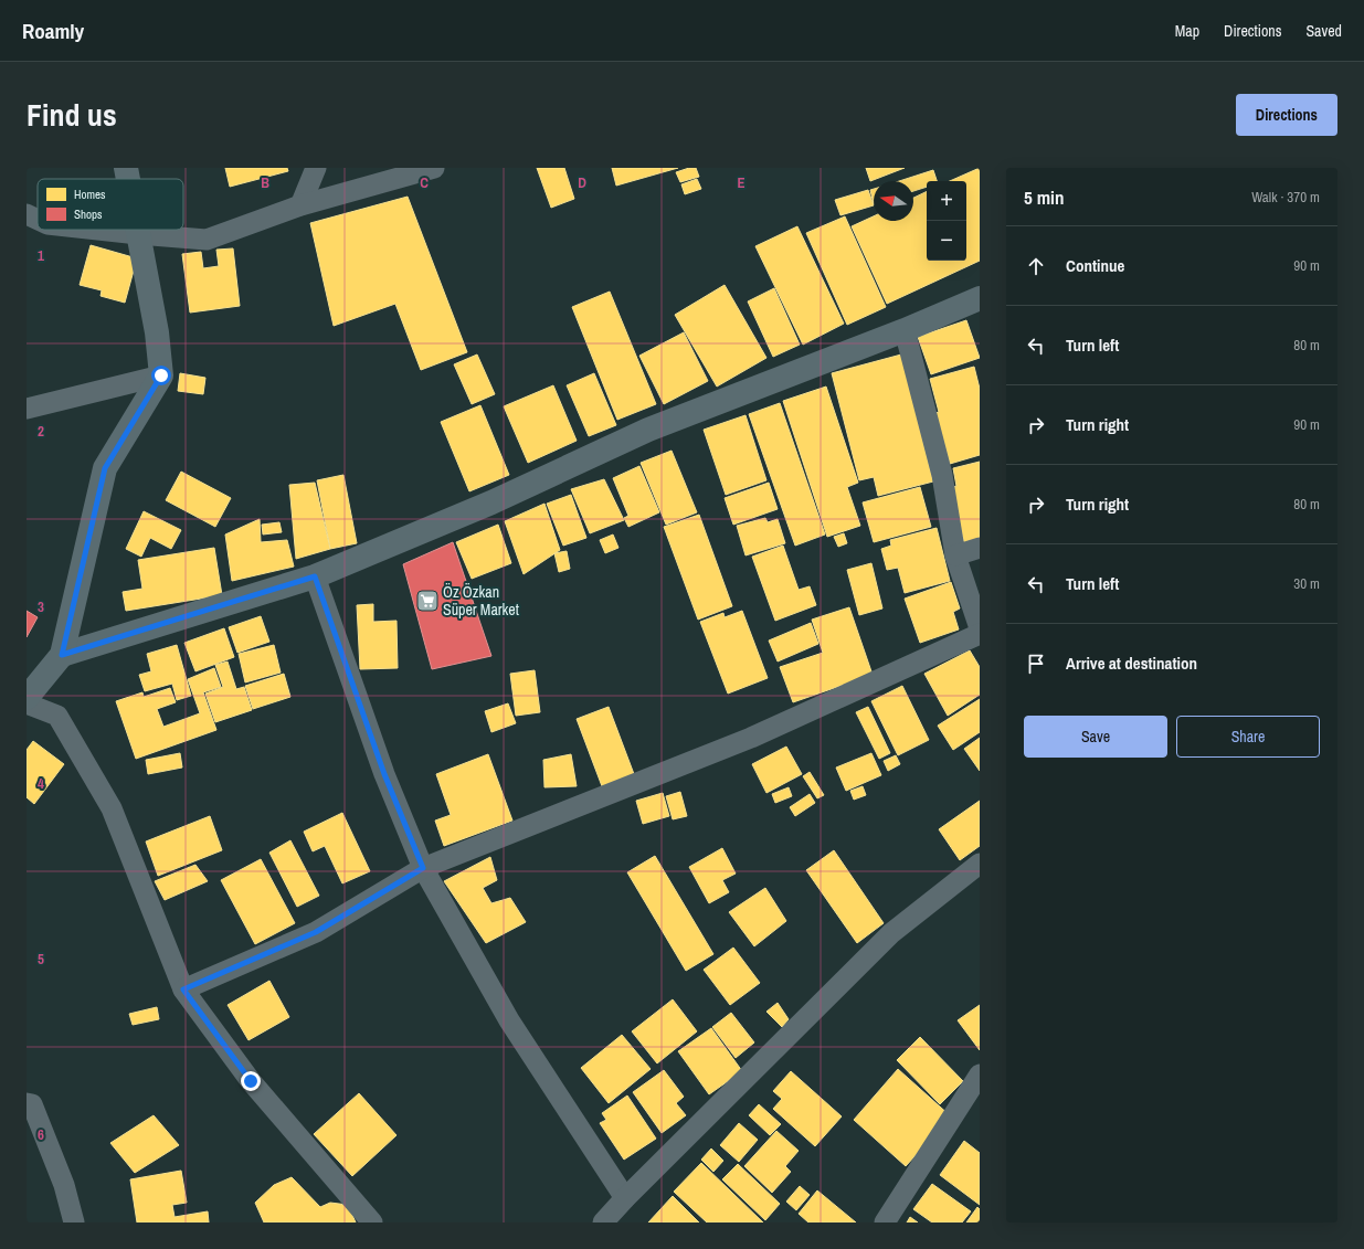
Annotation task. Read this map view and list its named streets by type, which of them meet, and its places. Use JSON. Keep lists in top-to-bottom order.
{
  "places": {
    "supermarket": ["Öz Özkan Süper Market"]
  },
  "legend": ["Homes", "Shops"],
  "north": "left",
  "page": {
    "header": "Roamly",
    "nav": ["Map", "Directions", "Saved"],
    "title": "Find us",
    "buttons": [
      "Directions",
      ["Save", "Share"]
    ],
    "heading": ["5 min", "Walk · 370 m"],
    "map_buttons": ["+", "−"],
    "list": [
      ["Continue", "90 m"],
      ["Turn left", "80 m"],
      ["Turn right", "90 m"],
      ["Turn right", "80 m"],
      ["Turn left", "30 m"],
      "Arrive at destination"
    ]
  },
  "grid": {
    "columns": [
      "B",
      "C",
      "D",
      "E"
    ],
    "rows": [
      "1",
      "2",
      "3",
      "4",
      "5",
      "6"
    ]
  }
}
